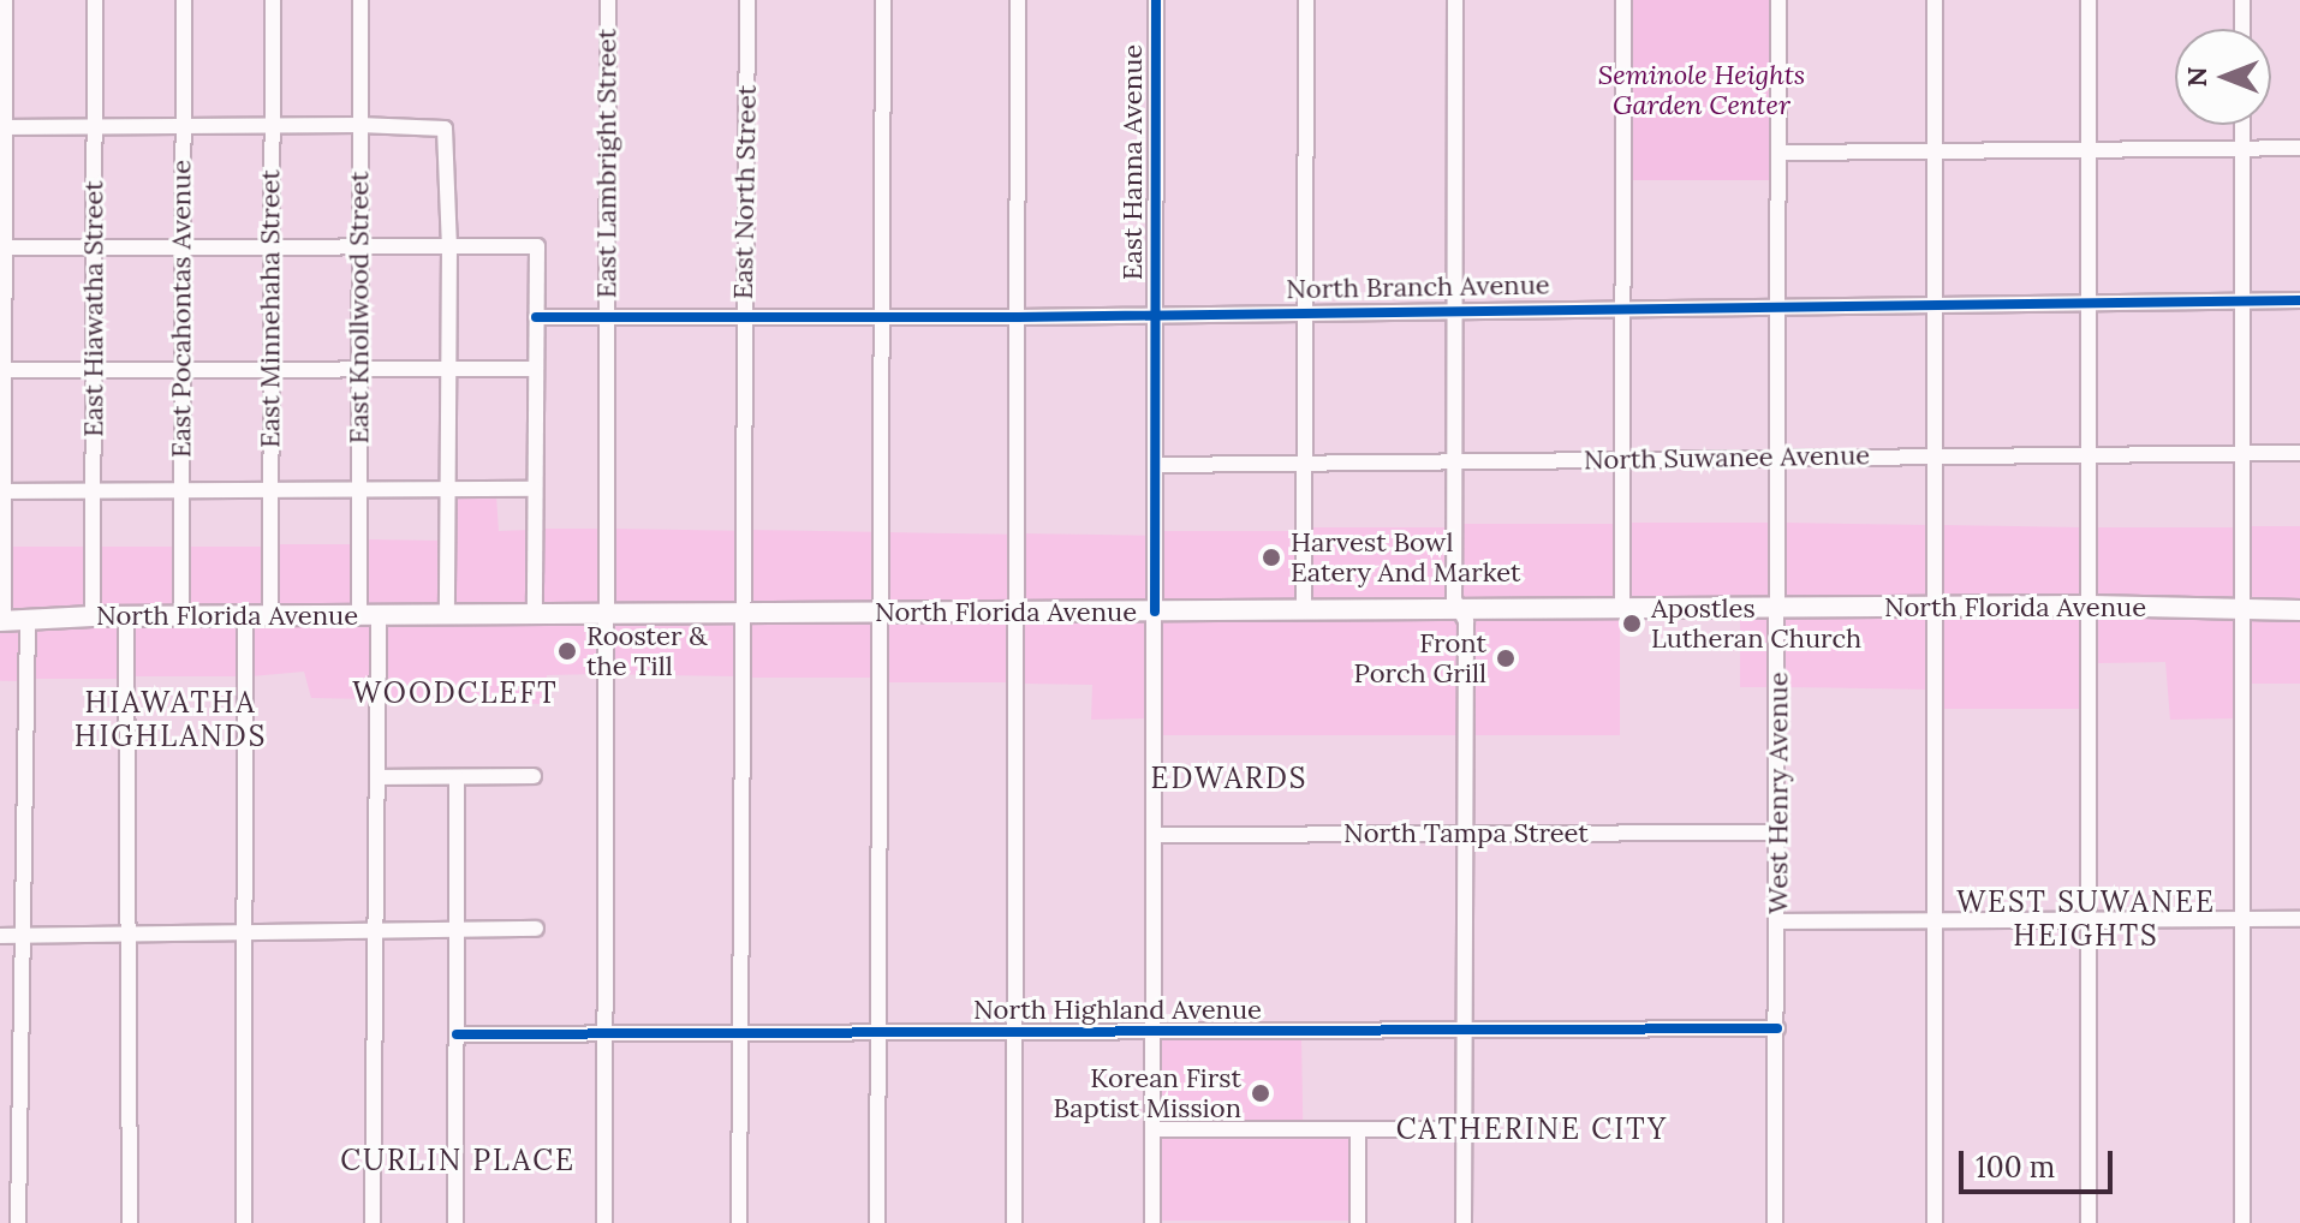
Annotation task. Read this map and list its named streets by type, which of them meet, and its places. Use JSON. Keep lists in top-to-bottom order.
{
  "streets": {
    "main road": ["North Florida Avenue"],
    "street": [
      "East Hanna Avenue",
      "East Lambright Street",
      "East North Street",
      "North Branch Avenue",
      "East Knollwood Street",
      "East Hiawatha Street",
      "East Pocahontas Avenue",
      "East Minnehaha Street",
      "North Suwanee Avenue",
      "West Henry Avenue",
      "North Tampa Street",
      "North Highland Avenue"
    ]
  },
  "crossings": [
    ["East Hanna Avenue", "North Branch Avenue"],
    ["East Hanna Avenue", "North Suwanee Avenue"],
    ["East Hanna Avenue", "North Florida Avenue"],
    ["East Hanna Avenue", "North Tampa Street"],
    ["East Hanna Avenue", "North Highland Avenue"],
    ["East Lambright Street", "North Branch Avenue"],
    ["East Lambright Street", "North Florida Avenue"],
    ["East Lambright Street", "North Highland Avenue"],
    ["East North Street", "North Branch Avenue"],
    ["East North Street", "North Florida Avenue"],
    ["East North Street", "North Highland Avenue"],
    ["North Branch Avenue", "West Henry Avenue"],
    ["East Knollwood Street", "North Florida Avenue"],
    ["East Hiawatha Street", "North Florida Avenue"],
    ["East Pocahontas Avenue", "North Florida Avenue"],
    ["East Minnehaha Street", "North Florida Avenue"],
    ["North Suwanee Avenue", "West Henry Avenue"],
    ["North Florida Avenue", "West Henry Avenue"],
    ["West Henry Avenue", "North Tampa Street"],
    ["West Henry Avenue", "North Highland Avenue"]
  ],
  "districts": [
    "WOODCLEFT",
    "HIAWATHA HIGHLANDS",
    "EDWARDS",
    "WEST SUWANEE HEIGHTS",
    "CATHERINE CITY",
    "CURLIN PLACE"
  ],
  "parks": ["Seminole Heights Garden Center"],
  "places": [
    "Harvest Bowl Eatery And Market",
    "Apostles Lutheran Church",
    "Rooster & the Till",
    "Front Porch Grill",
    "Korean First Baptist Mission"
  ],
  "scale_bar": "100 m",
  "north": "left"
}
